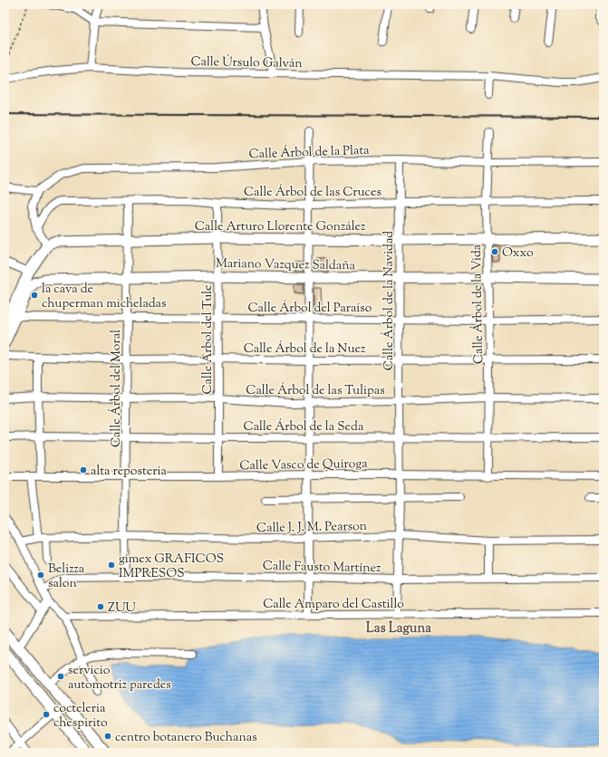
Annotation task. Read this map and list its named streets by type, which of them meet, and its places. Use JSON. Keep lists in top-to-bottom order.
{
  "streets": {
    "street": [
      "Calle Úrsulo Galván",
      "Calle Árbol de la Plata",
      "Calle Árbol de las Cruces",
      "Calle Arturo Llorente González",
      "Mariano Vazquez Saldaña",
      "Calle Árbol de la Navidad",
      "Calle Árbol de la Vida",
      "Calle Árbol del Paraíso",
      "Calle Árbol del Tule",
      "Calle Árbol de la Nuez",
      "Calle Árbol del Moral",
      "Calle Árbol de las Tulipas",
      "Calle Árbol de la Seda",
      "Calle Vasco de Quiroga",
      "Calle J. J. M. Pearson",
      "Calle Fausto Martínez",
      "Calle Amparo del Castillo"
    ]
  },
  "crossings": [
    ["Calle Árbol de la Plata", "Calle Árbol de la Navidad"],
    ["Calle Árbol de la Plata", "Calle Árbol de la Vida"],
    ["Calle Árbol de las Cruces", "Calle Árbol de la Navidad"],
    ["Calle Árbol de las Cruces", "Calle Árbol de la Vida"],
    ["Calle Árbol de las Cruces", "Calle Árbol del Tule"],
    ["Calle Árbol de las Cruces", "Calle Árbol del Moral"],
    ["Calle Arturo Llorente González", "Calle Árbol de la Navidad"],
    ["Calle Arturo Llorente González", "Calle Árbol de la Vida"],
    ["Calle Arturo Llorente González", "Calle Árbol del Tule"],
    ["Calle Arturo Llorente González", "Calle Árbol del Moral"],
    ["Mariano Vazquez Saldaña", "Calle Árbol de la Navidad"],
    ["Mariano Vazquez Saldaña", "Calle Árbol de la Vida"],
    ["Mariano Vazquez Saldaña", "Calle Árbol del Paraíso"],
    ["Mariano Vazquez Saldaña", "Calle Árbol del Tule"],
    ["Mariano Vazquez Saldaña", "Calle Árbol del Moral"],
    ["Calle Árbol de la Navidad", "Calle Árbol del Paraíso"],
    ["Calle Árbol de la Navidad", "Calle Árbol de la Nuez"],
    ["Calle Árbol de la Navidad", "Calle Árbol de las Tulipas"],
    ["Calle Árbol de la Navidad", "Calle Árbol de la Seda"],
    ["Calle Árbol de la Navidad", "Calle Vasco de Quiroga"],
    ["Calle Árbol de la Navidad", "Calle J. J. M. Pearson"],
    ["Calle Árbol de la Navidad", "Calle Fausto Martínez"],
    ["Calle Árbol de la Navidad", "Calle Amparo del Castillo"],
    ["Calle Árbol de la Vida", "Calle Árbol del Paraíso"],
    ["Calle Árbol de la Vida", "Calle Árbol de la Nuez"],
    ["Calle Árbol de la Vida", "Calle Árbol de las Tulipas"],
    ["Calle Árbol de la Vida", "Calle Árbol de la Seda"],
    ["Calle Árbol de la Vida", "Calle Vasco de Quiroga"],
    ["Calle Árbol del Paraíso", "Calle Árbol del Tule"],
    ["Calle Árbol del Paraíso", "Calle Árbol del Moral"],
    ["Calle Árbol del Tule", "Calle Árbol de la Nuez"],
    ["Calle Árbol del Tule", "Calle Árbol de las Tulipas"],
    ["Calle Árbol del Tule", "Calle Árbol de la Seda"],
    ["Calle Árbol del Tule", "Calle Vasco de Quiroga"],
    ["Calle Árbol de la Nuez", "Calle Árbol del Moral"],
    ["Calle Árbol del Moral", "Calle Árbol de las Tulipas"],
    ["Calle Árbol del Moral", "Calle Árbol de la Seda"],
    ["Calle Árbol del Moral", "Calle Vasco de Quiroga"],
    ["Calle Árbol del Moral", "Calle J. J. M. Pearson"],
    ["Calle Árbol del Moral", "Calle Fausto Martínez"]
  ],
  "districts": ["Las Laguna"],
  "places": [
    "Oxxo",
    "la cava de chuperman micheladas",
    "alta reposteria",
    "gimex GRAFICOS IMPRESOS",
    "Belizza salon",
    "ZUU",
    "servicio automotriz paredes",
    "cocteleria chespirito",
    "centro botanero Buchanas"
  ]
}
